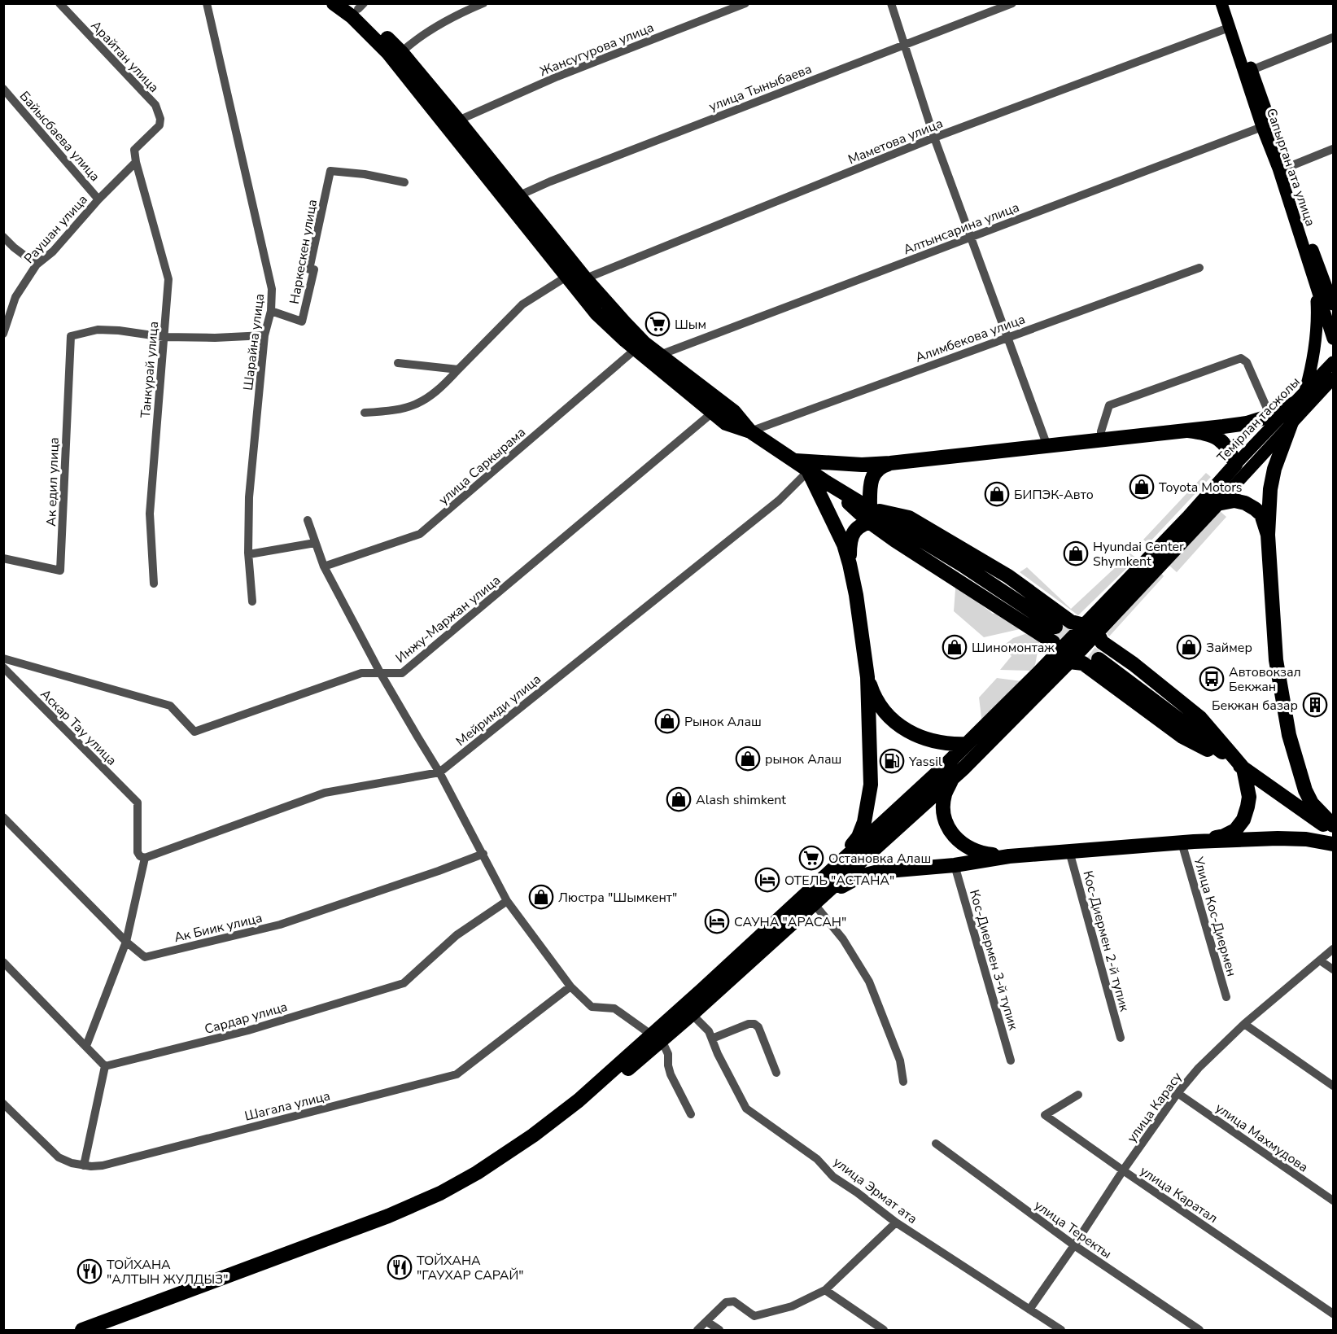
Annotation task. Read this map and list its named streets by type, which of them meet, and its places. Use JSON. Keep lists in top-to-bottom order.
{
  "streets": {
    "highway": ["Темірлан тасжолы"],
    "main road": ["Сапырган ата улица"],
    "street": [
      "Жансугурова улица",
      "Арайтан улица",
      "улица Тыныбаева",
      "Байысбаева улица",
      "Маметова улица",
      "Алтынсарина улица",
      "Раушан улица",
      "Наркескен улица",
      "Алимбекова улица",
      "Шарайна улица",
      "Танкурай улица",
      "улица Саркырама",
      "Ак едил улица",
      "Инжу-Маржан улица",
      "Мейримди улица",
      "Аскар Тау улица",
      "Улица Кос-Диермен",
      "Ак Биик улица",
      "Кос-Диермен 2-й тупик",
      "Кос-Диермен 3-й тупик",
      "Сардар улица",
      "Шагала улица",
      "улица Карасу",
      "улица Махмудова",
      "улица Эрмат ата",
      "улица Каратал",
      "улица Теректы"
    ]
  },
  "crossings": [
    ["Арайтан улица", "Раушан улица"],
    ["Арайтан улица", "Танкурай улица"],
    ["Байысбаева улица", "Раушан улица"],
    ["Маметова улица", "Сапырган ата улица"],
    ["Сапырган ата улица", "Алтынсарина улица"],
    ["Раушан улица", "Танкурай улица"],
    ["Наркескен улица", "Шарайна улица"],
    ["Танкурай улица", "Ак едил улица"],
    ["Мейримди улица", "Аскар Тау улица"],
    ["улица Карасу", "улица Махмудова"],
    ["улица Карасу", "улица Эрмат ата"],
    ["улица Карасу", "улица Каратал"],
    ["улица Карасу", "улица Теректы"]
  ],
  "places": {
    "supermarket": ["Шым", "Остановка Алаш"],
    "shop": [
      "Toyota Motors",
      "БИПЭК-Авто",
      "Hyundai Center Shymkent",
      "Шиномонтаж",
      "Займер",
      "Рынок Алаш",
      "рынок Алаш",
      "Alash shimkent",
      "Люстра \"Шымкент\""
    ],
    "bus stop": ["Автовокзал Бекжан"],
    "building": ["Бекжан базар"],
    "fuel station": ["Yassil"],
    "hotel": ["ОТЕЛЬ \"АСТАНА\"", "САУНА \"АРАСАН\""],
    "restaurant": ["ТОЙХАНА \"ГАУХАР САРАЙ\"", "ТОЙХАНА \"АЛТЫН ЖУЛДЫЗ\""]
  }
}
